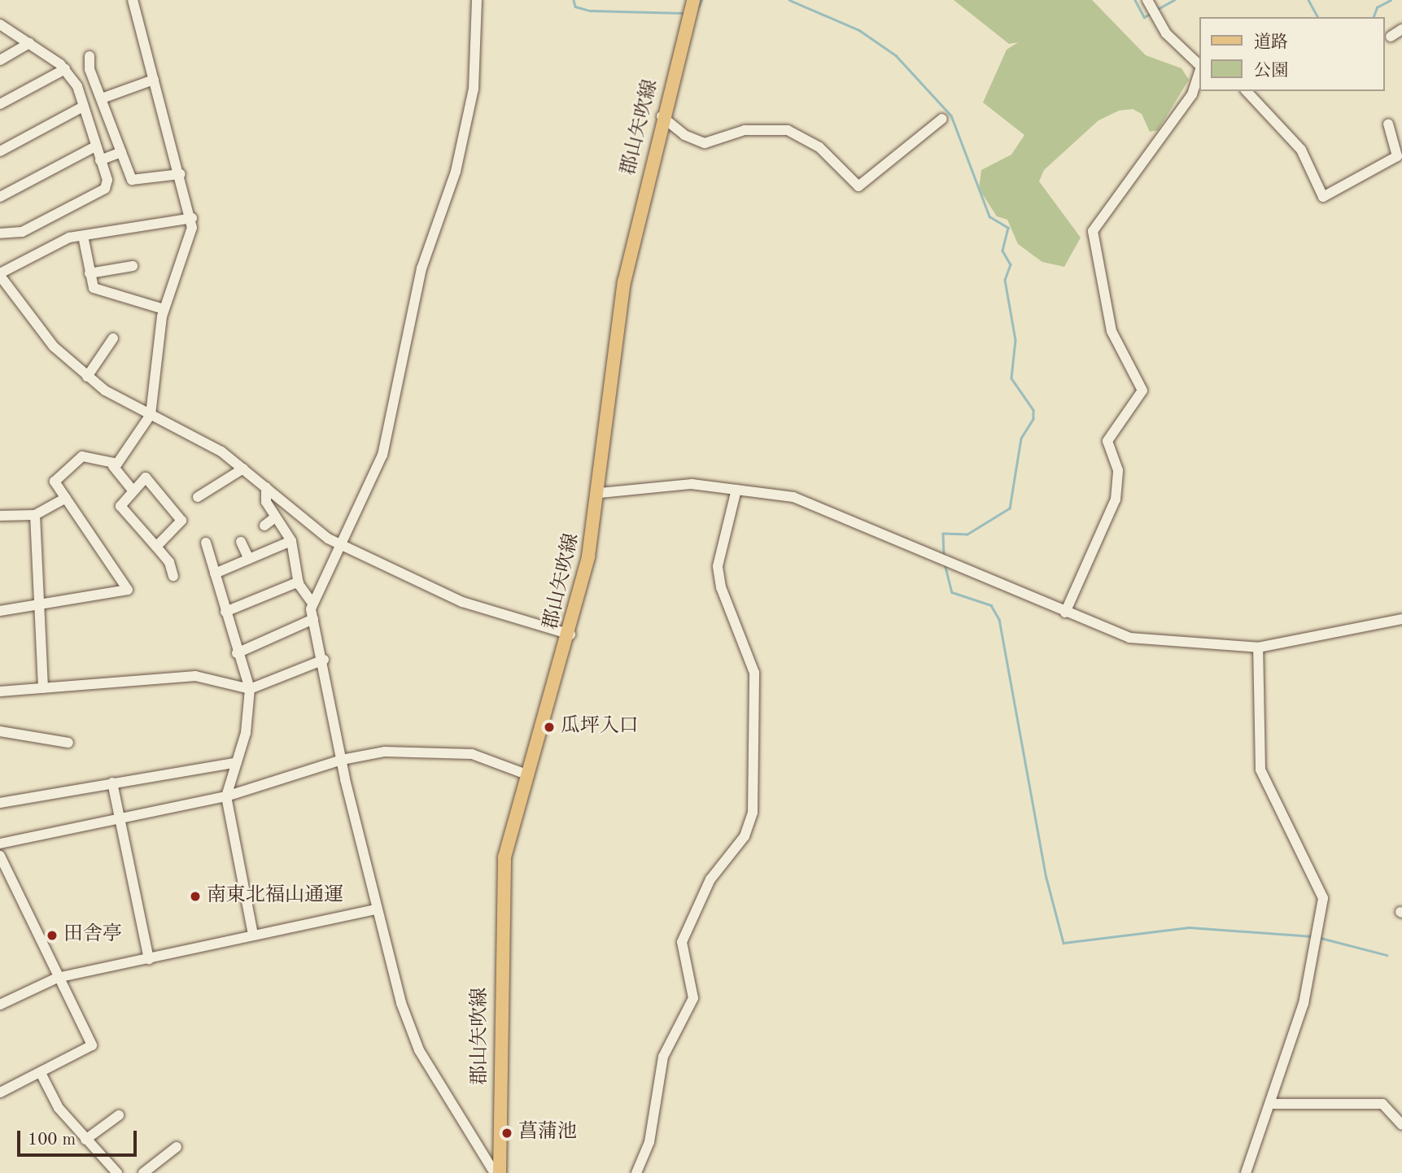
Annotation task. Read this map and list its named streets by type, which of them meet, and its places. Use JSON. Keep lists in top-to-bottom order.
{
  "streets": {
    "main road": ["郡山矢吹線"]
  },
  "places": [
    "瓜坪入口",
    "南東北福山通運",
    "田舎亭",
    "菖蒲池"
  ],
  "legend": ["道路", "公園"],
  "scale_bar": "100 m"
}
